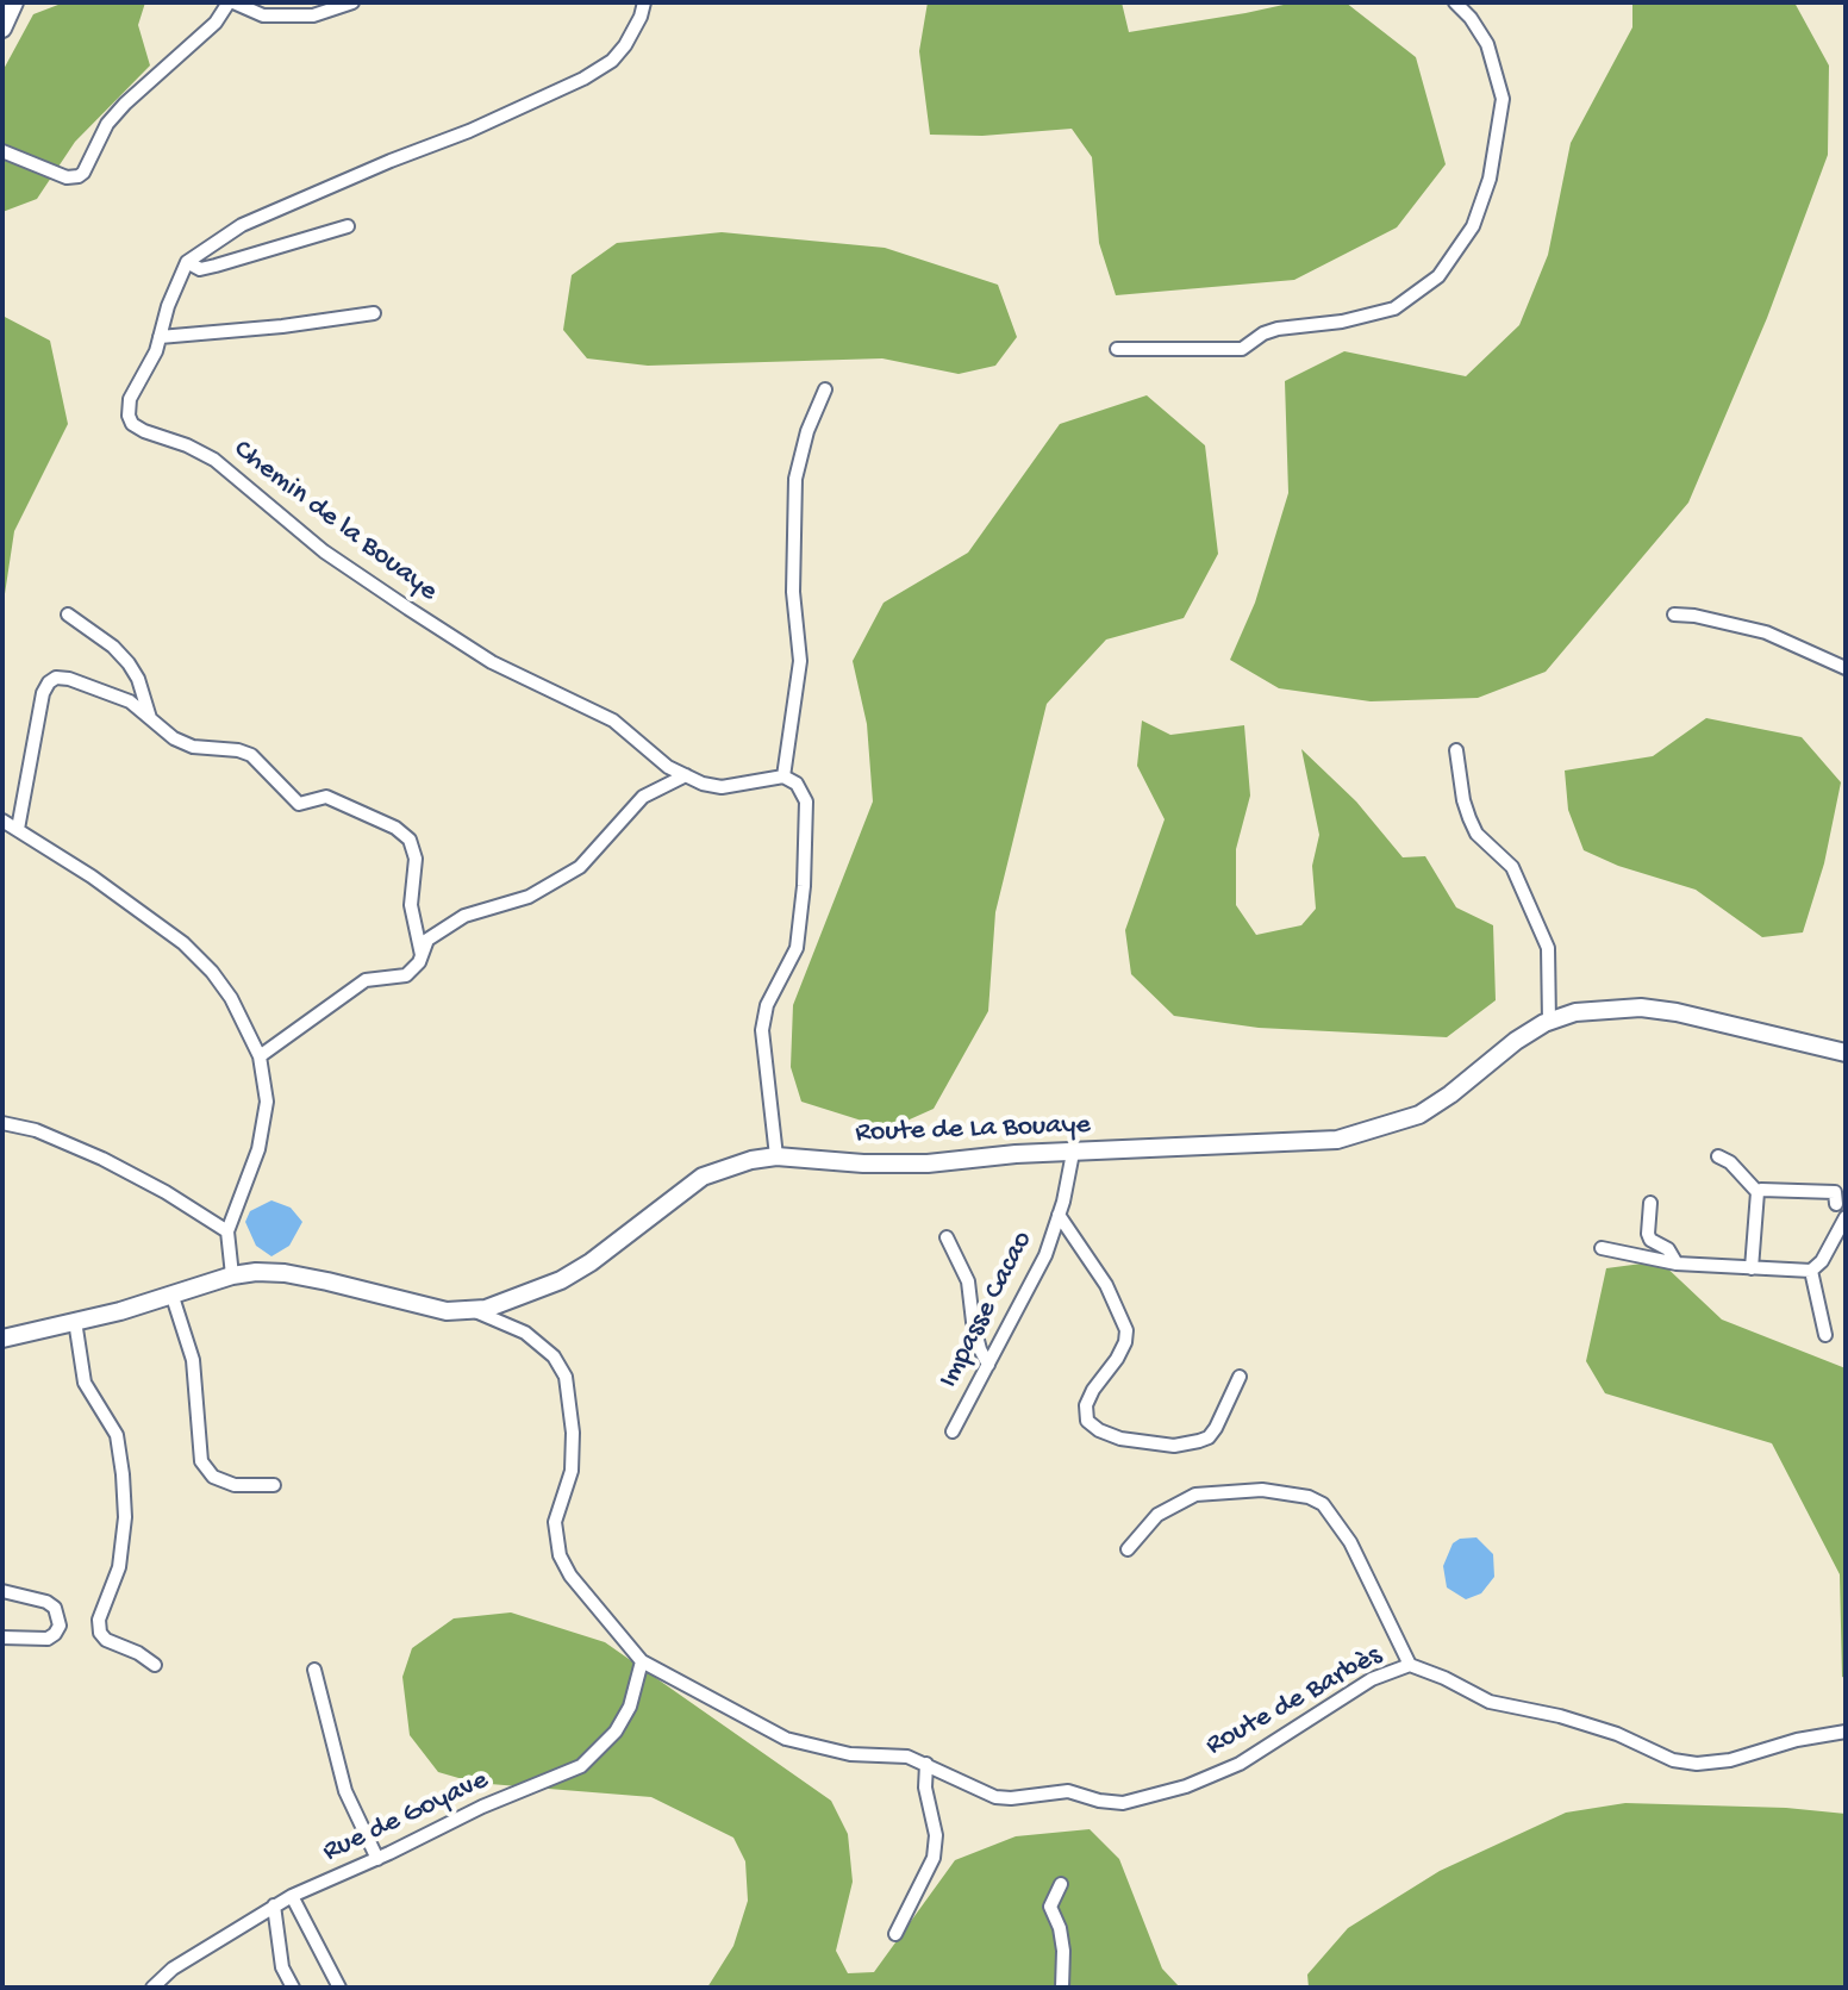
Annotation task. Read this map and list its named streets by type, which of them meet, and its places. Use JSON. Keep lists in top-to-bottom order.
{
  "streets": {
    "main road": ["Route de La Bouaye"],
    "street": [
      "Chemin de la Bouaye",
      "Impasse Cacao",
      "Route de Barbès",
      "Rue de Goyave"
    ]
  },
  "crossings": [
    ["Route de La Bouaye", "Impasse Cacao"],
    ["Route de La Bouaye", "Route de Barbès"],
    ["Route de Barbès", "Rue de Goyave"]
  ]
}
